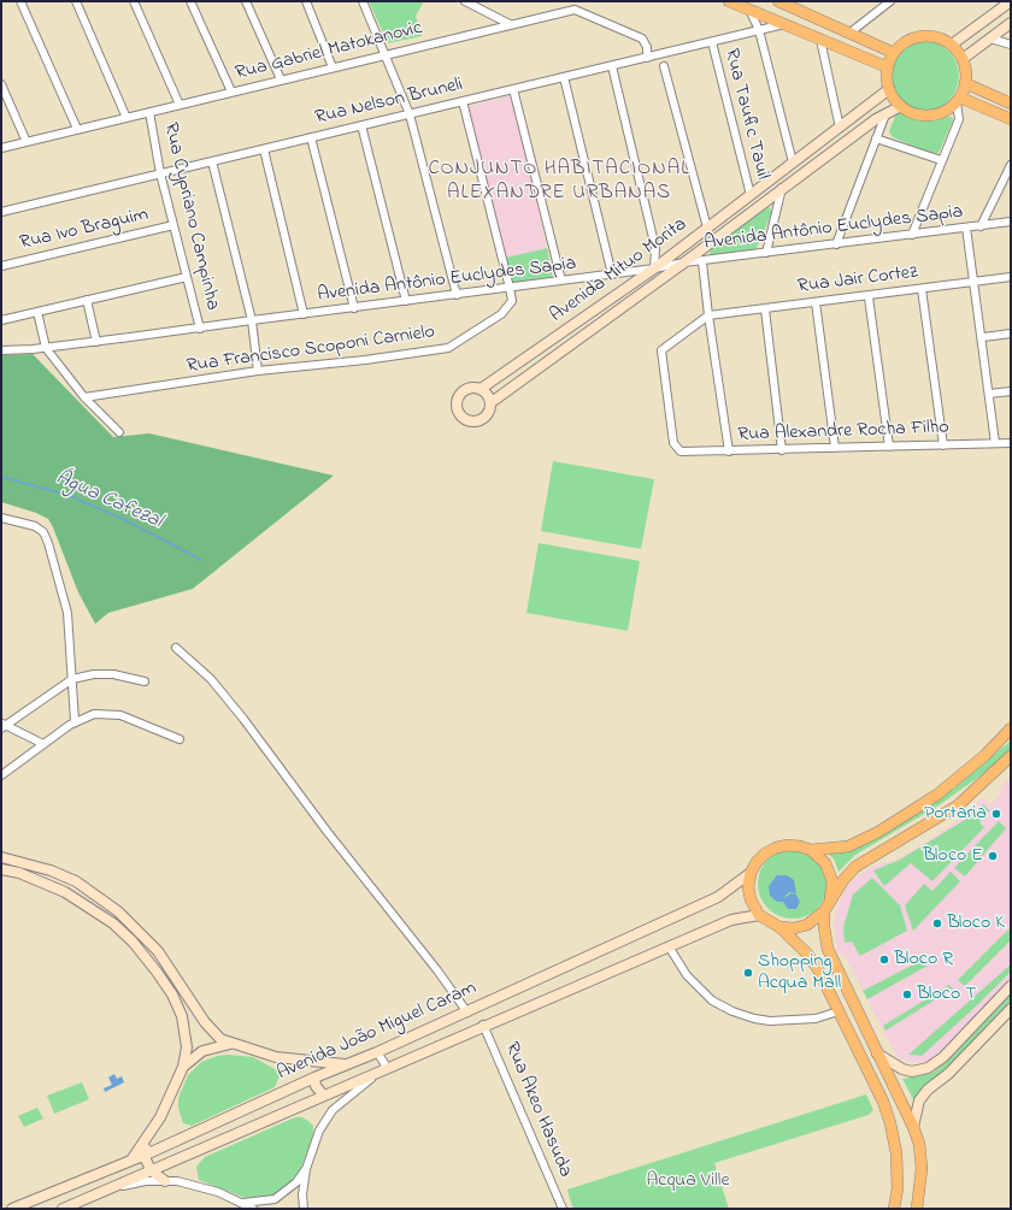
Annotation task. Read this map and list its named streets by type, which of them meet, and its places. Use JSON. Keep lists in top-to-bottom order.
{
  "streets": {
    "street": [
      "Rua Gabriel Matokanovic",
      "Rua Nelson Bruneli",
      "Rua Taufic Tauil",
      "Rua Cypriano Campinha",
      "Avenida Antônio Euclydes Sapia",
      "Rua Ivo Braguim",
      "Avenida Mituo Morita",
      "Rua Jair Cortez",
      "Rua Francisco Scoponi Carnielo",
      "Rua Alexandre Rocha Filho",
      "Avenida João Miguel Caram",
      "Rua Akeo Hasuda"
    ]
  },
  "crossings": [
    ["Rua Gabriel Matokanovic", "Rua Nelson Bruneli"],
    ["Rua Gabriel Matokanovic", "Rua Cypriano Campinha"],
    ["Rua Nelson Bruneli", "Rua Taufic Tauil"],
    ["Rua Nelson Bruneli", "Rua Cypriano Campinha"],
    ["Rua Taufic Tauil", "Avenida Mituo Morita"],
    ["Rua Cypriano Campinha", "Avenida Antônio Euclydes Sapia"],
    ["Rua Cypriano Campinha", "Rua Ivo Braguim"],
    ["Avenida Antônio Euclydes Sapia", "Avenida Mituo Morita"],
    ["Avenida Antônio Euclydes Sapia", "Rua Francisco Scoponi Carnielo"],
    ["Rua Jair Cortez", "Rua Alexandre Rocha Filho"],
    ["Avenida João Miguel Caram", "Rua Akeo Hasuda"]
  ],
  "districts": ["CONJUNTO HABITACIONAL ALEXANDRE URBANAS"],
  "water": ["Água Cafezal"],
  "parks": ["Acqua Ville"],
  "places": [
    "Portaria",
    "Bloco E",
    "Bloco K",
    "Bloco R",
    "Shopping Acqua Mall",
    "Bloco T"
  ]
}
